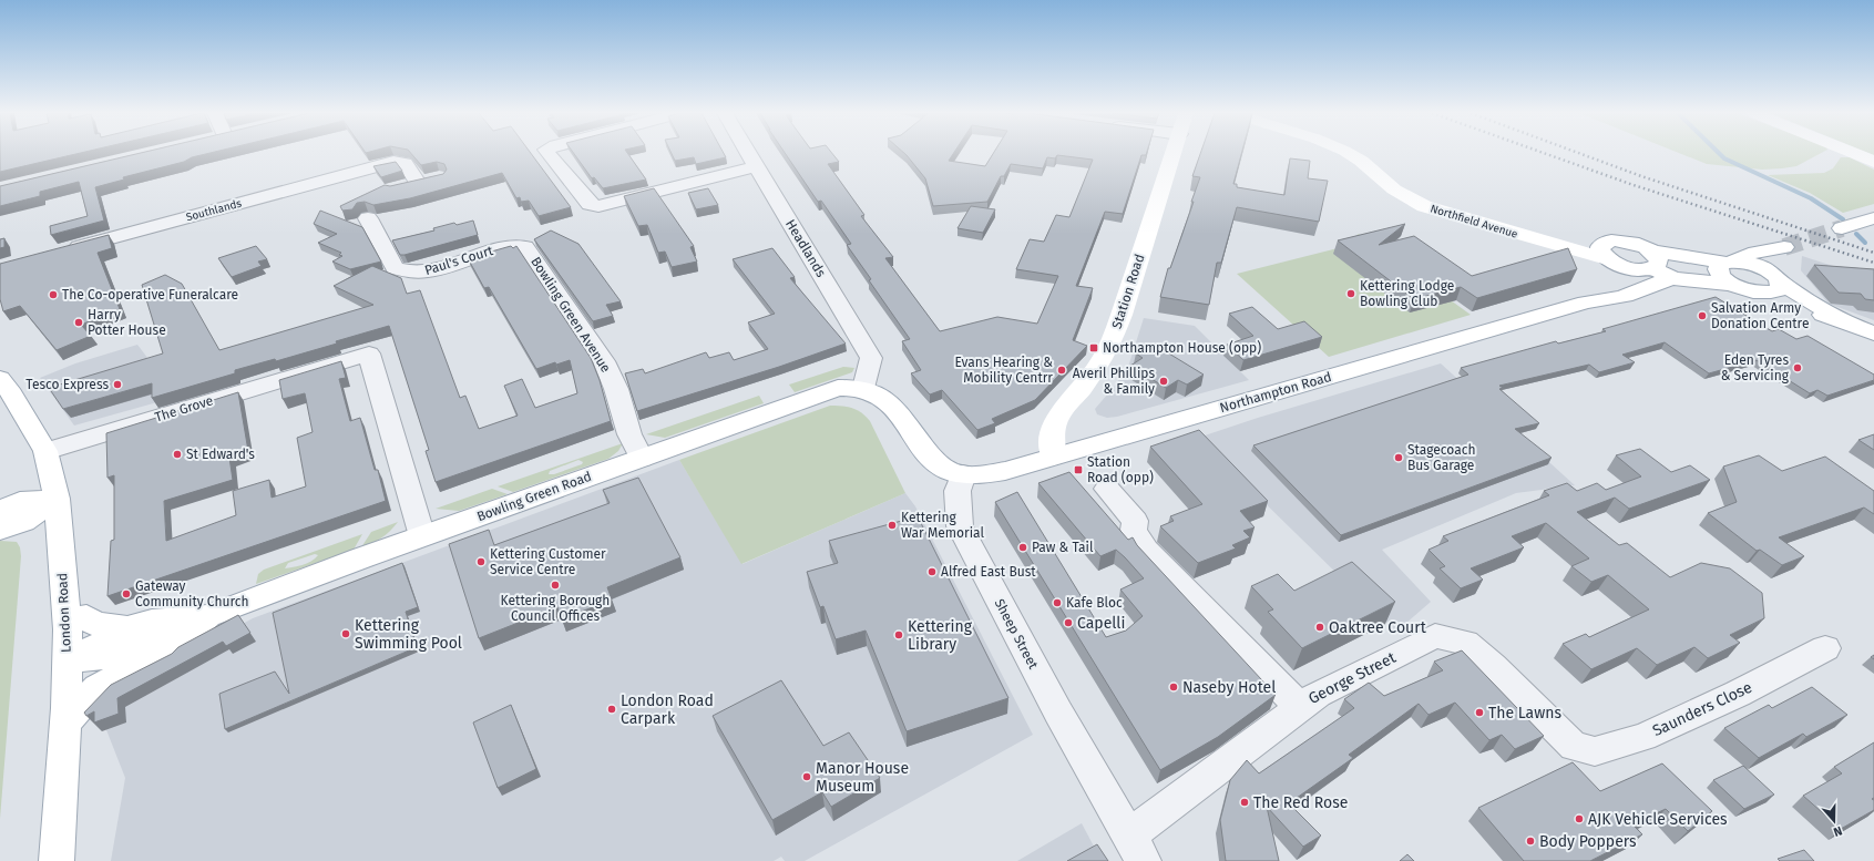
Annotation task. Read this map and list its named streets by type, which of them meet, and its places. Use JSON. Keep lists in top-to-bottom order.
{
  "streets": {
    "main road": [
      "Northfield Avenue",
      "Station Road",
      "Northampton Road",
      "Bowling Green Road",
      "London Road"
    ],
    "street": [
      "Southlands",
      "Headlands",
      "Paul's Court",
      "Bowling Green Avenue",
      "The Grove",
      "Sheep Street",
      "George Street",
      "Saunders Close"
    ]
  },
  "crossings": [
    ["Northfield Avenue", "Northampton Road"],
    ["Headlands", "Bowling Green Road"],
    ["Paul's Court", "Bowling Green Avenue"],
    ["Station Road", "Northampton Road"],
    ["Bowling Green Avenue", "Bowling Green Road"],
    ["Northampton Road", "Sheep Street"],
    ["The Grove", "Bowling Green Road"],
    ["The Grove", "London Road"],
    ["Bowling Green Road", "London Road"],
    ["Sheep Street", "George Street"],
    ["George Street", "Saunders Close"]
  ],
  "places": {
    "other": [
      "Kettering Lodge Bowling Club",
      "The Co-operative Funeralcare",
      "Salvation Army Donation Centre",
      "Harry Potter House",
      "Eden Tyres & Servicing",
      "Evans Hearing & Mobility Centrr",
      "Averil Phillips & Family",
      "Tesco Express",
      "St Edward's",
      "Stagecoach Bus Garage",
      "Kettering War Memorial",
      "Paw & Tail",
      "Kettering Customer Service Centre",
      "Alfred East Bust",
      "Kettering Borough Council Offices",
      "Gateway Community Church",
      "Kafe Bloc",
      "Capelli",
      "Oaktree Court",
      "Kettering Swimming Pool",
      "Kettering Library",
      "Naseby Hotel",
      "London Road Carpark",
      "The Lawns",
      "Manor House Museum",
      "The Red Rose",
      "AJK Vehicle Services",
      "Body Poppers"
    ],
    "transit": ["Northampton House (opp)", "Station Road (opp)"]
  },
  "north": "bottom"
}
